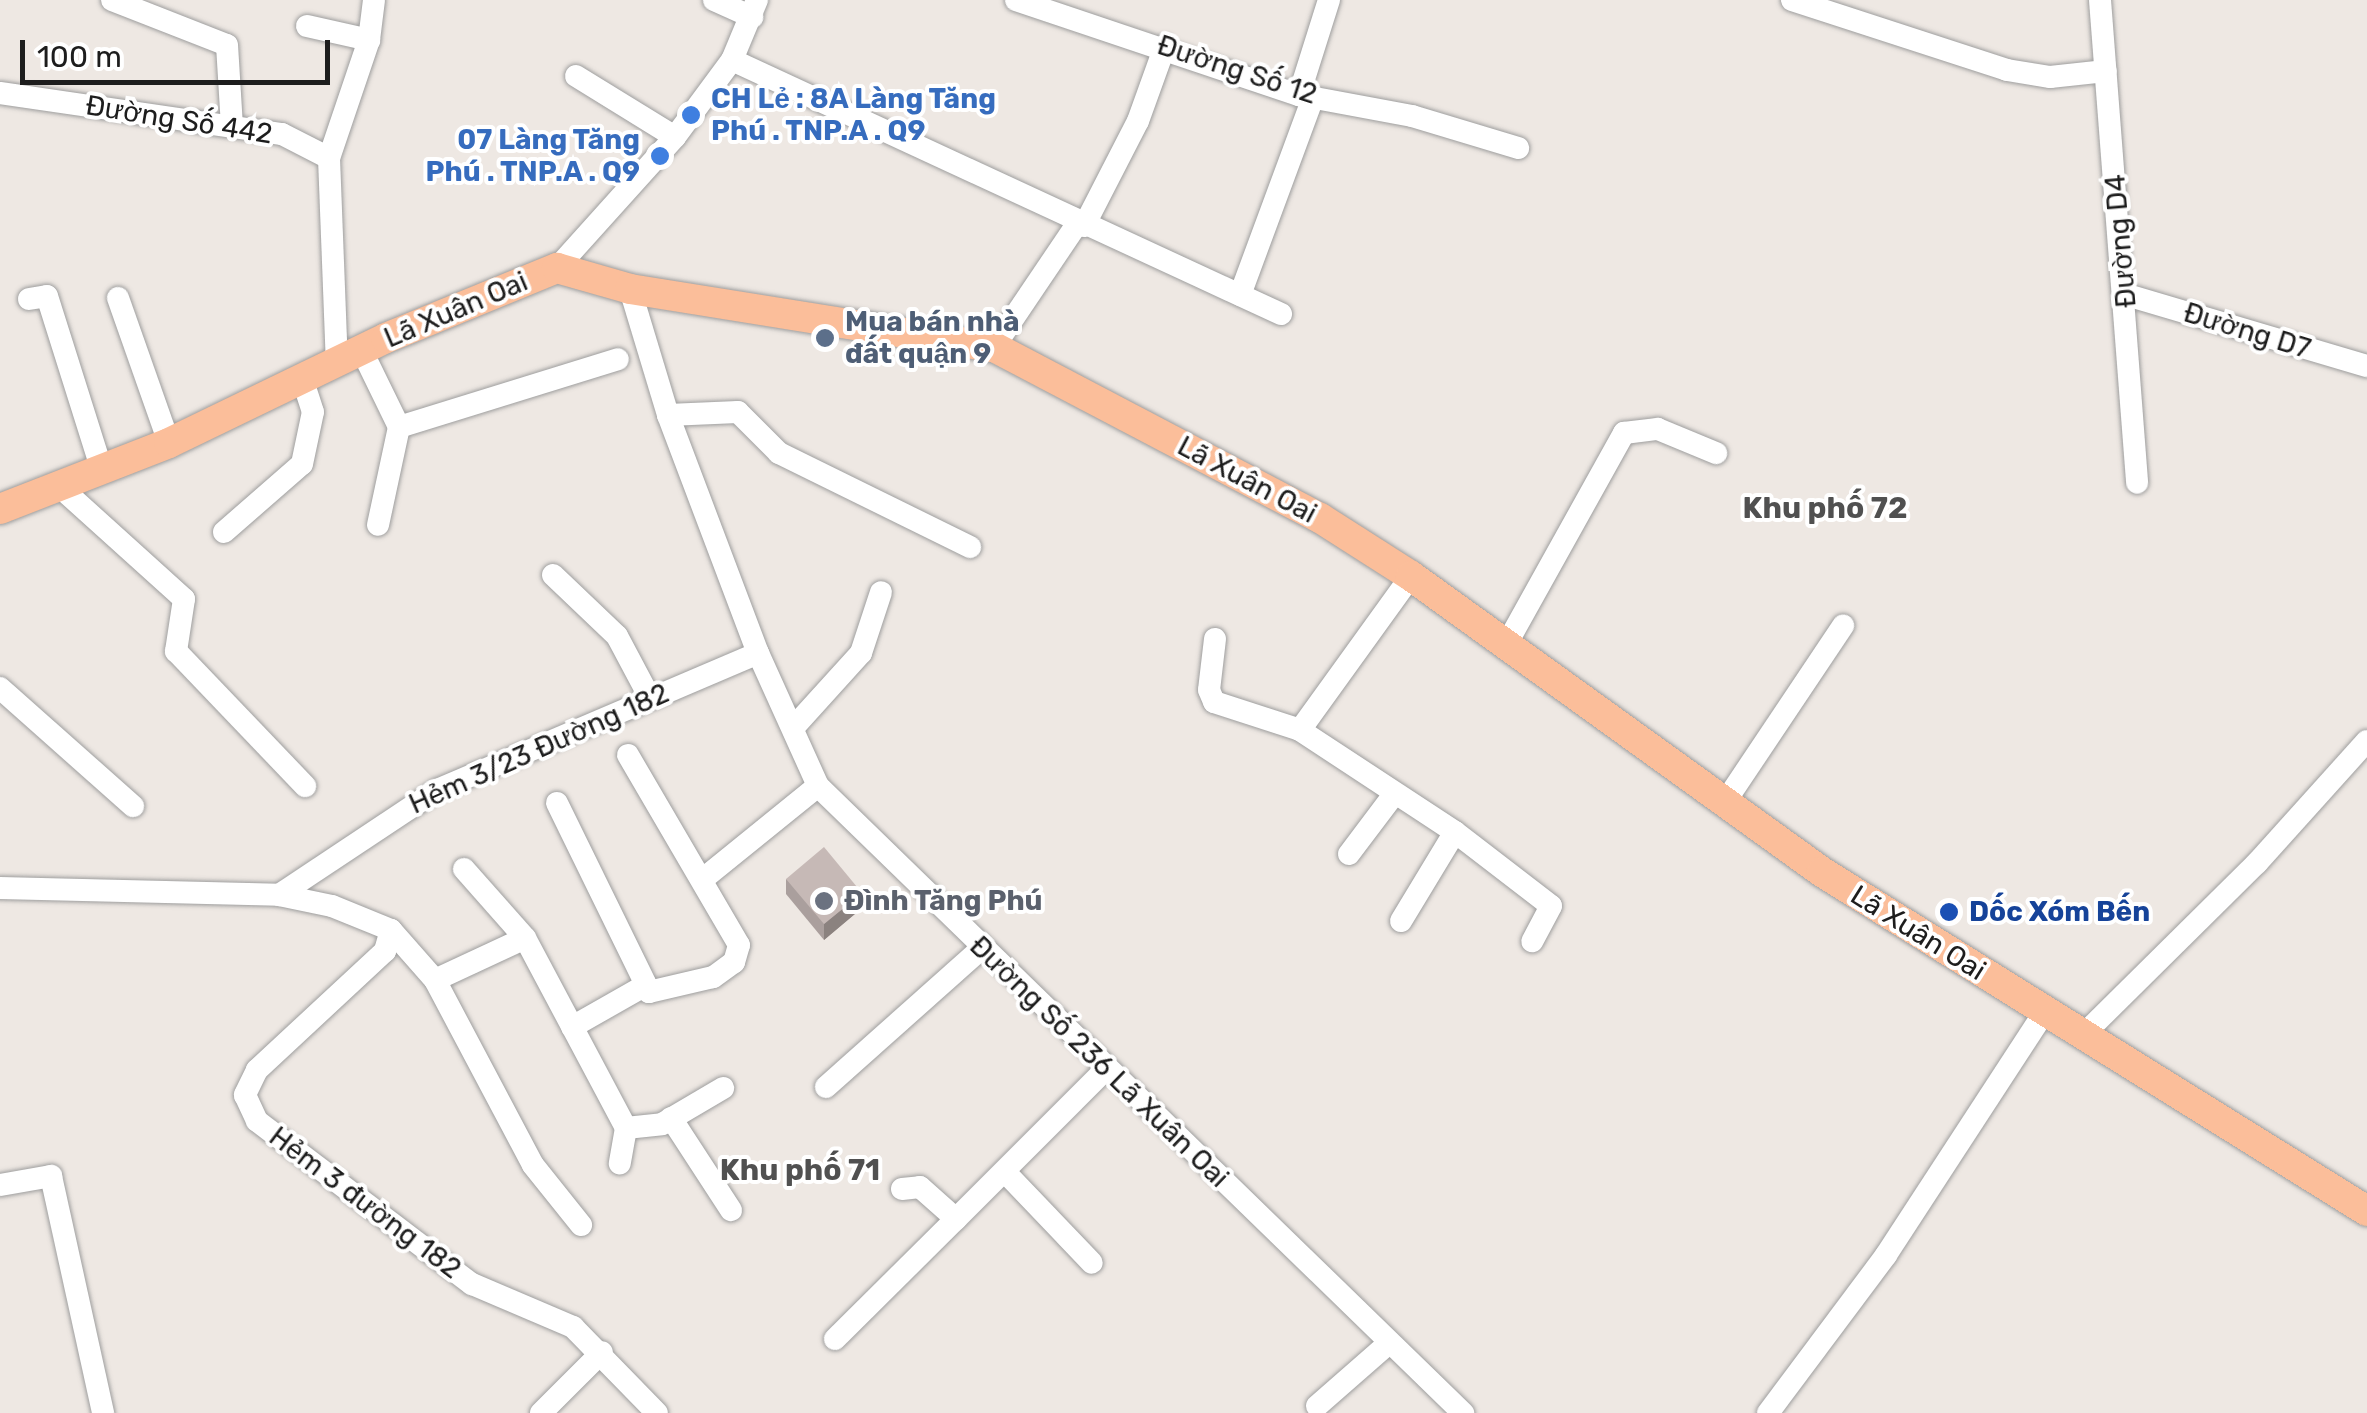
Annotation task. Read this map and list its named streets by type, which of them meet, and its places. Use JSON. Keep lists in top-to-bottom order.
{
  "streets": {
    "main road": ["Lã Xuân Oai"],
    "street": [
      "Đường Số 12",
      "Đường Số 442",
      "Đường D4",
      "Đường D7",
      "Hẻm 3/23 Đường 182",
      "Đường Số 236 Lã Xuân Oai",
      "Hẻm 3 đường 182"
    ]
  },
  "crossings": [
    ["Đường D4", "Đường D7"],
    ["Lã Xuân Oai", "Đường Số 236 Lã Xuân Oai"],
    ["Hẻm 3/23 Đường 182", "Đường Số 236 Lã Xuân Oai"]
  ],
  "districts": ["Khu phố 72", "Khu phố 71"],
  "places": [
    "CH Lẻ : 8A Làng Tăng Phú . TNP.A . Q9",
    "07 Làng Tăng Phú . TNP.A . Q9",
    "Mua bán nhà đất quận 9",
    "Đình Tăng Phú",
    "Dốc Xóm Bến"
  ],
  "scale_bar": "100 m"
}
